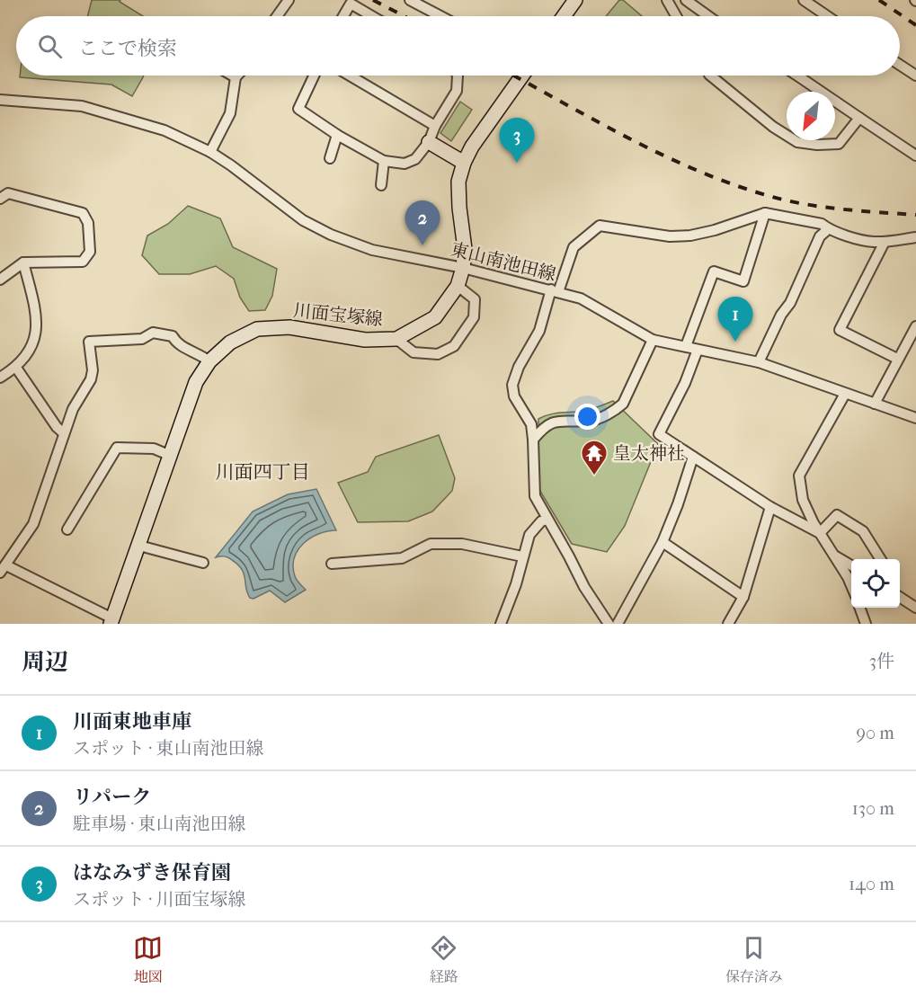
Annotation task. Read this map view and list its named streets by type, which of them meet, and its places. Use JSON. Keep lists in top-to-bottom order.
{
  "streets": {
    "street": ["東山南池田線", "川面宝塚線"]
  },
  "crossings": [
    ["東山南池田線", "川面宝塚線"]
  ],
  "districts": ["川面四丁目"],
  "places": {
    "temple": ["皇太神社"]
  },
  "north": "bottom left",
  "page": {
    "search": "ここで検索",
    "pins": ["3", "2", "1"],
    "heading": ["周辺", "3件"],
    "list": [
      {
        "mark": "1",
        "name": "川面東地車庫",
        "note": "スポット · 東山南池田線",
        "value": "90 m"
      },
      {
        "mark": "2",
        "name": "リパーク",
        "note": "駐車場 · 東山南池田線",
        "value": "130 m"
      },
      {
        "mark": "3",
        "name": "はなみずき保育園",
        "note": "スポット · 川面宝塚線",
        "value": "140 m"
      }
    ],
    "nav": ["地図", "経路", "保存済み"]
  }
}
